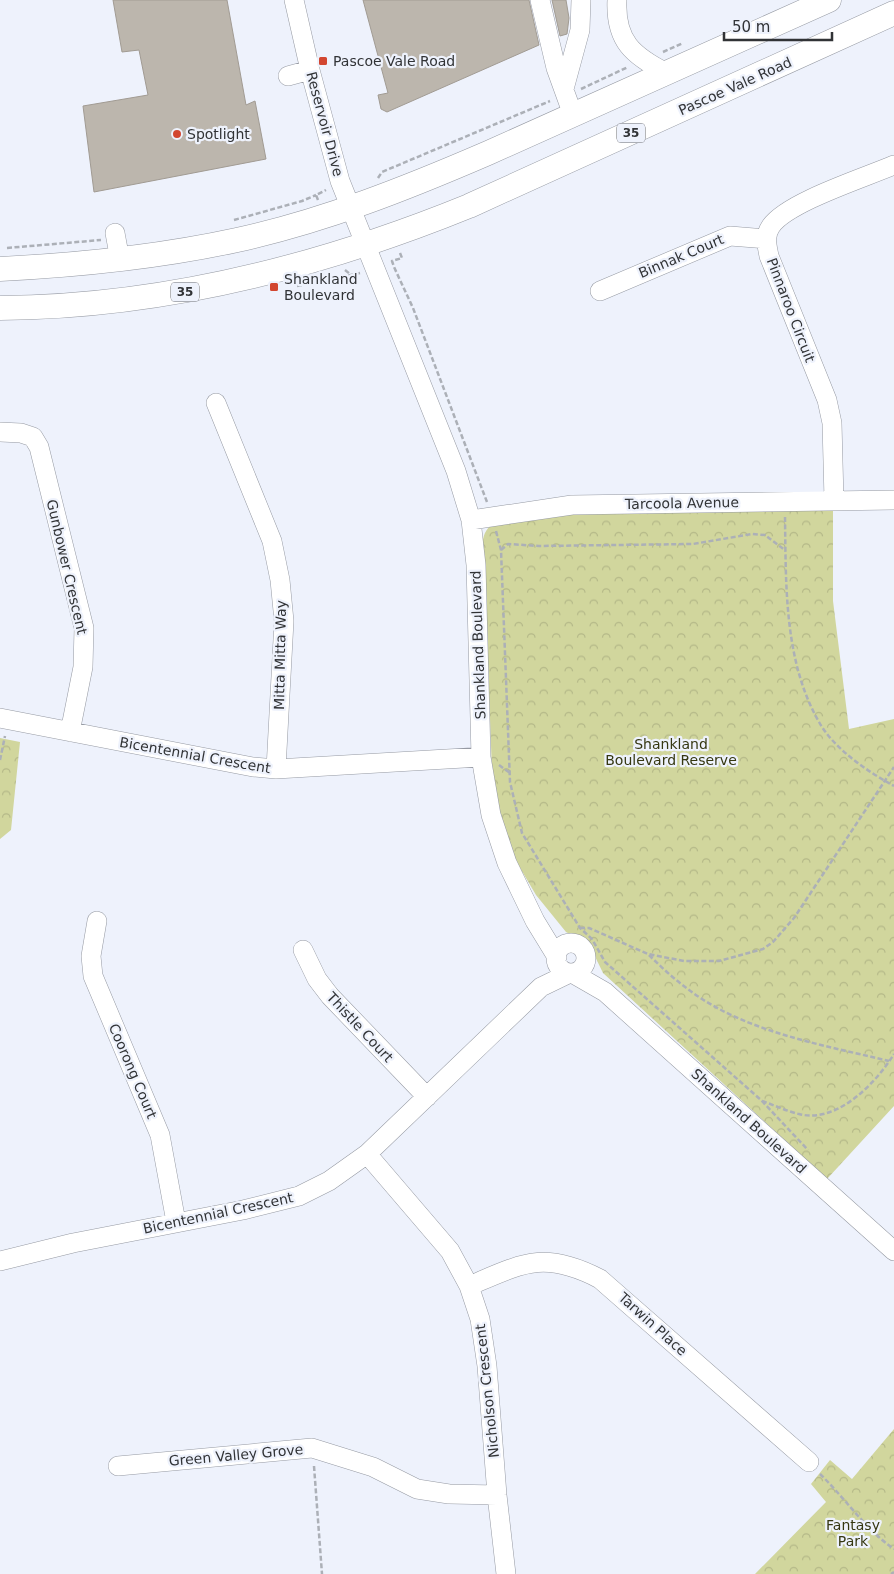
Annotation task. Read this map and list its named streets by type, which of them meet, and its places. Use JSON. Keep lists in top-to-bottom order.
{
  "streets": {
    "main road": ["Pascoe Vale Road", "35"],
    "street": [
      "Reservoir Drive",
      "Binnak Court",
      "Pinnaroo Circuit",
      "Tarcoola Avenue",
      "Gunbower Crescent",
      "Shankland Boulevard",
      "Mitta Mitta Way",
      "Bicentennial Crescent",
      "Thistle Court",
      "Coorong Court",
      "Tarwin Place",
      "Nicholson Crescent",
      "Green Valley Grove"
    ]
  },
  "crossings": [
    ["Pascoe Vale Road", "Reservoir Drive"],
    ["Pascoe Vale Road", "Shankland Boulevard"],
    ["Reservoir Drive", "Shankland Boulevard"],
    ["Binnak Court", "Pinnaroo Circuit"],
    ["Pinnaroo Circuit", "Tarcoola Avenue"],
    ["Tarcoola Avenue", "Shankland Boulevard"],
    ["Gunbower Crescent", "Bicentennial Crescent"],
    ["Shankland Boulevard", "Bicentennial Crescent"],
    ["Mitta Mitta Way", "Bicentennial Crescent"],
    ["Bicentennial Crescent", "Thistle Court"],
    ["Bicentennial Crescent", "Coorong Court"],
    ["Bicentennial Crescent", "Nicholson Crescent"],
    ["Tarwin Place", "Nicholson Crescent"],
    ["Nicholson Crescent", "Green Valley Grove"]
  ],
  "parks": ["Shankland Boulevard Reserve", "Fantasy Park"],
  "places": {
    "transit": ["Pascoe Vale Road", "Shankland Boulevard"],
    "other": ["Spotlight"]
  },
  "scale_bar": "50 m"
}
